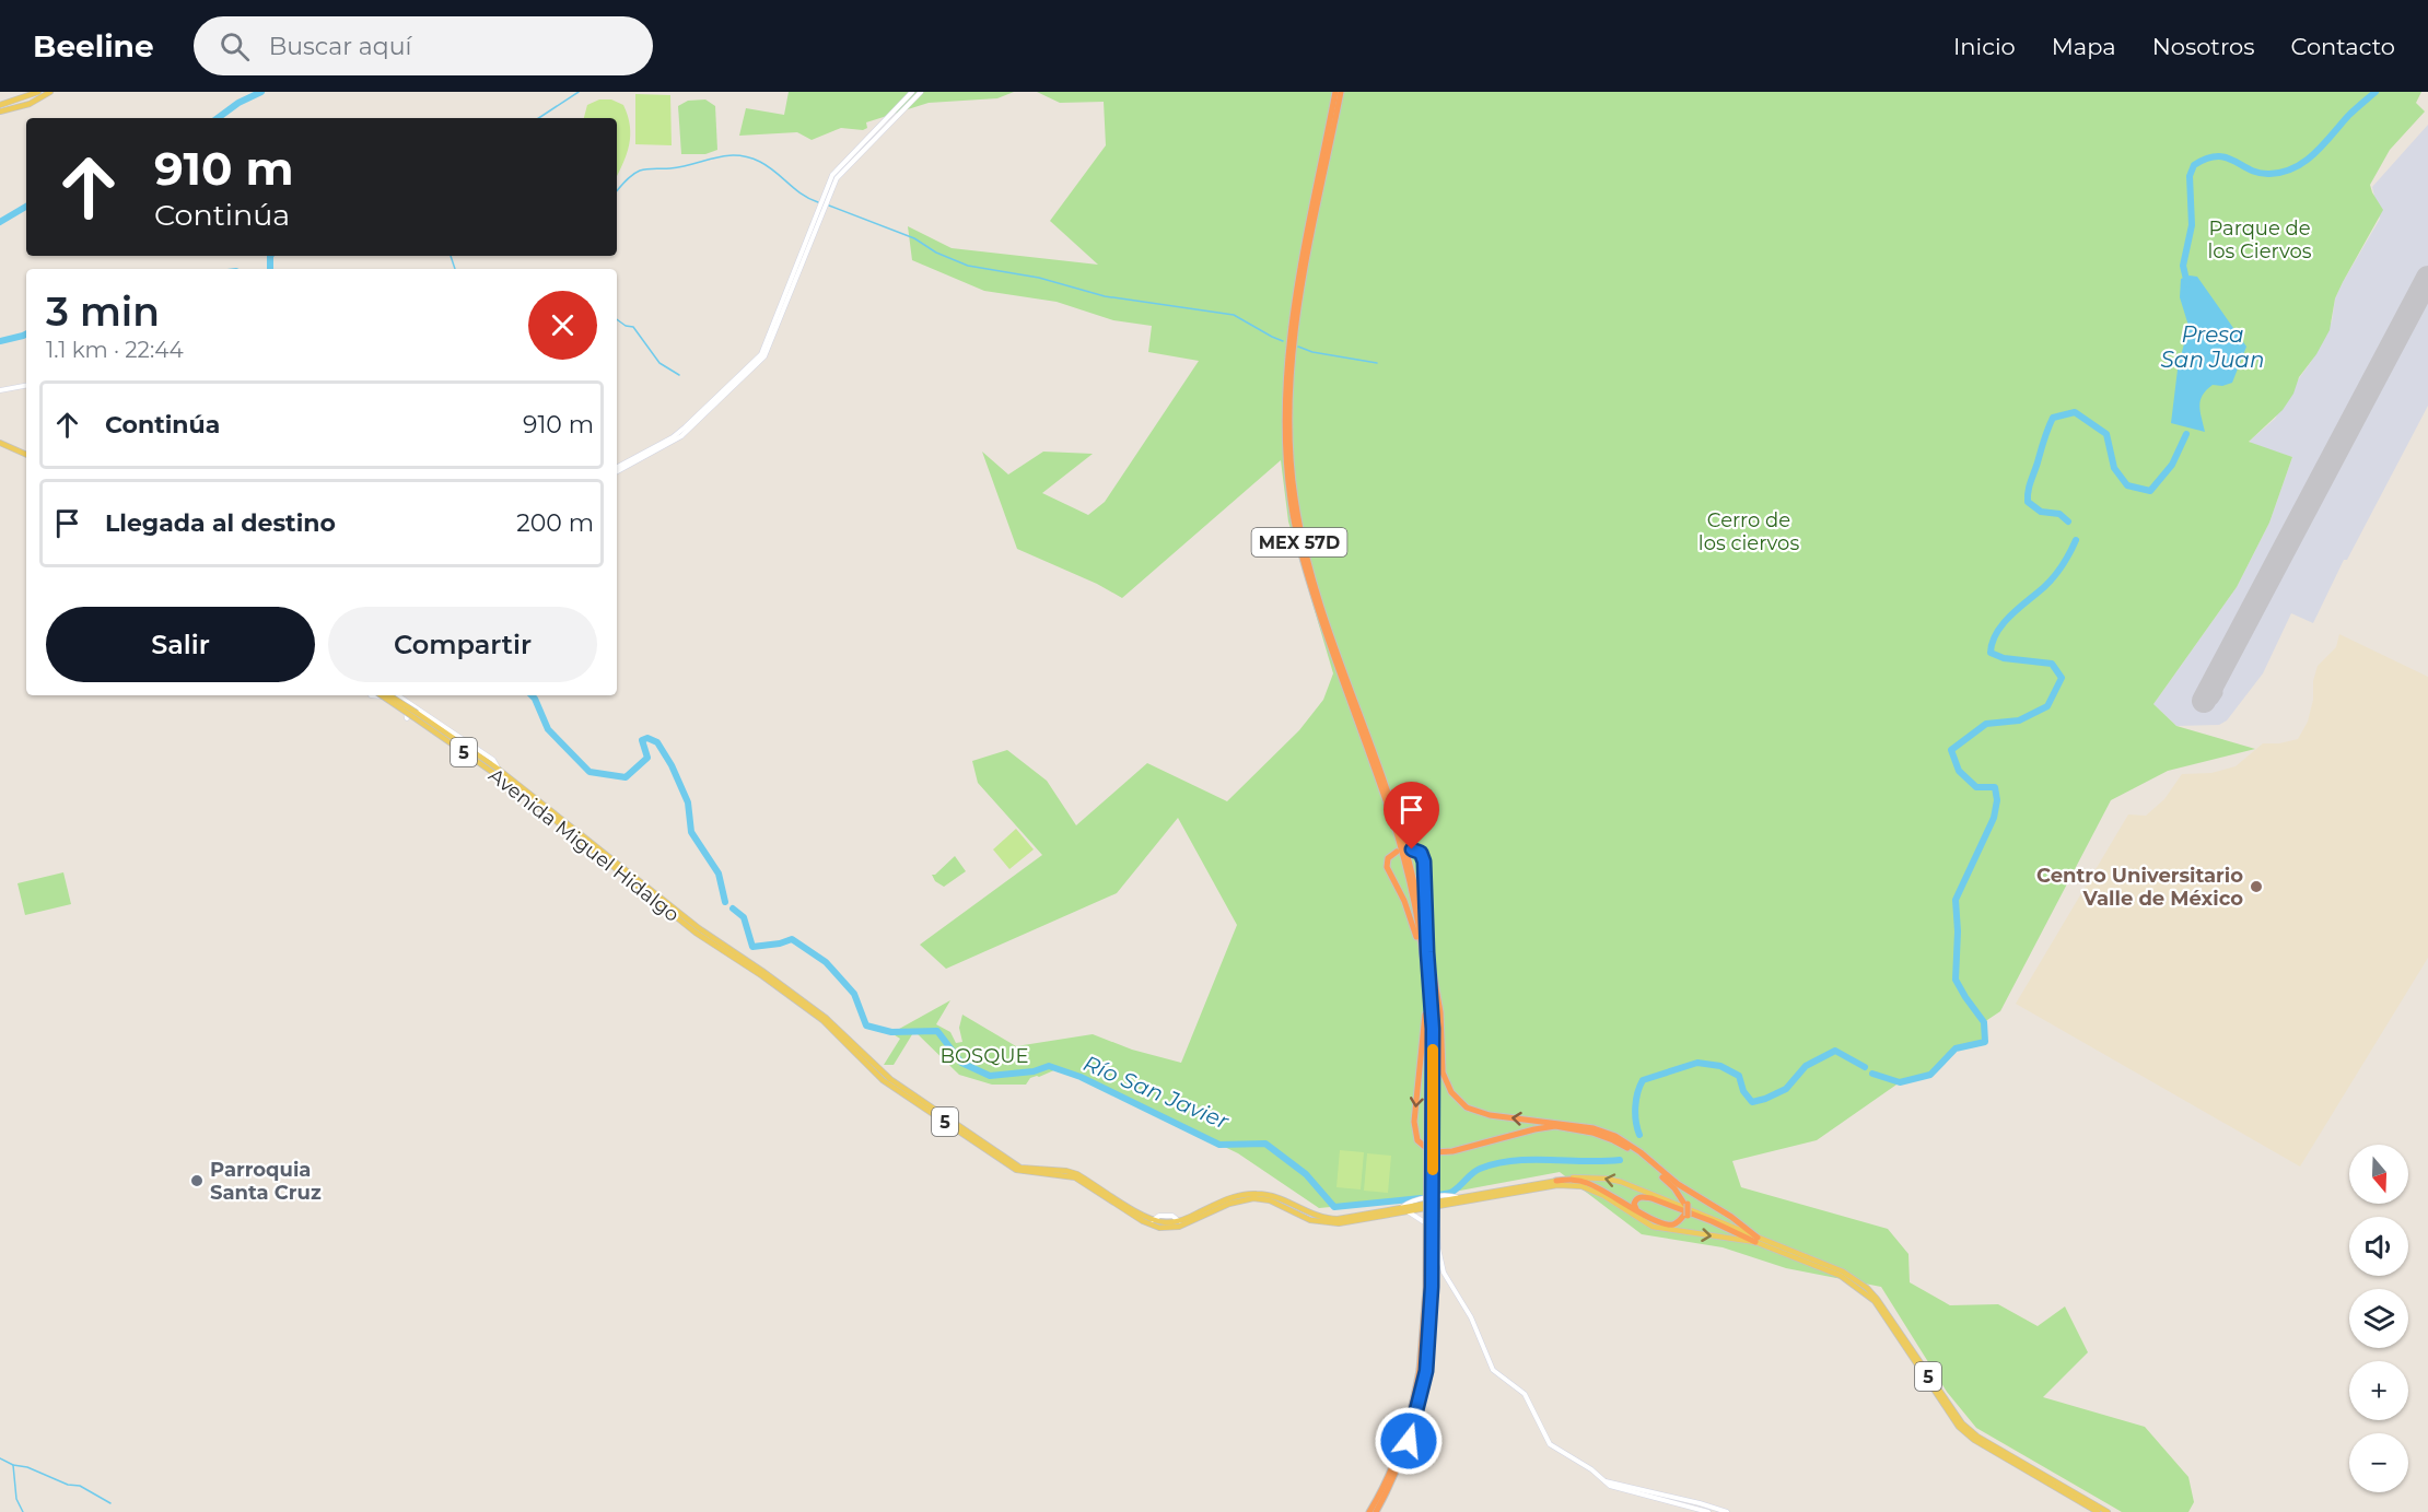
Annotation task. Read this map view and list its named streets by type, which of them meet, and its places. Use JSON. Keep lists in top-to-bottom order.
{
  "streets": {
    "highway": ["MEX 57D"],
    "main road": ["5", "Avenida Miguel Hidalgo"]
  },
  "crossings": [
    ["5", "Avenida Miguel Hidalgo"]
  ],
  "water": ["Presa San Juan", "Río San Javier"],
  "parks": ["Parque de los Ciervos", "Cerro de los ciervos", "BOSQUE"],
  "places": ["Centro Universitario Valle de México", "Parroquia Santa Cruz"],
  "north": "bottom",
  "page": {
    "header": "Beeline",
    "search": "Buscar aquí",
    "nav": [
      "Inicio",
      "Mapa",
      "Nosotros",
      "Contacto"
    ],
    "turn": ["910 m", "Continúa"],
    "heading": ["3 min", "1.1 km · 22:44"],
    "list": [
      {
        "name": "Continúa",
        "value": "910 m"
      },
      {
        "name": "Llegada al destino",
        "value": "200 m"
      }
    ],
    "buttons": ["Salir", "Compartir"],
    "map_buttons": ["+", "−"]
  }
}
